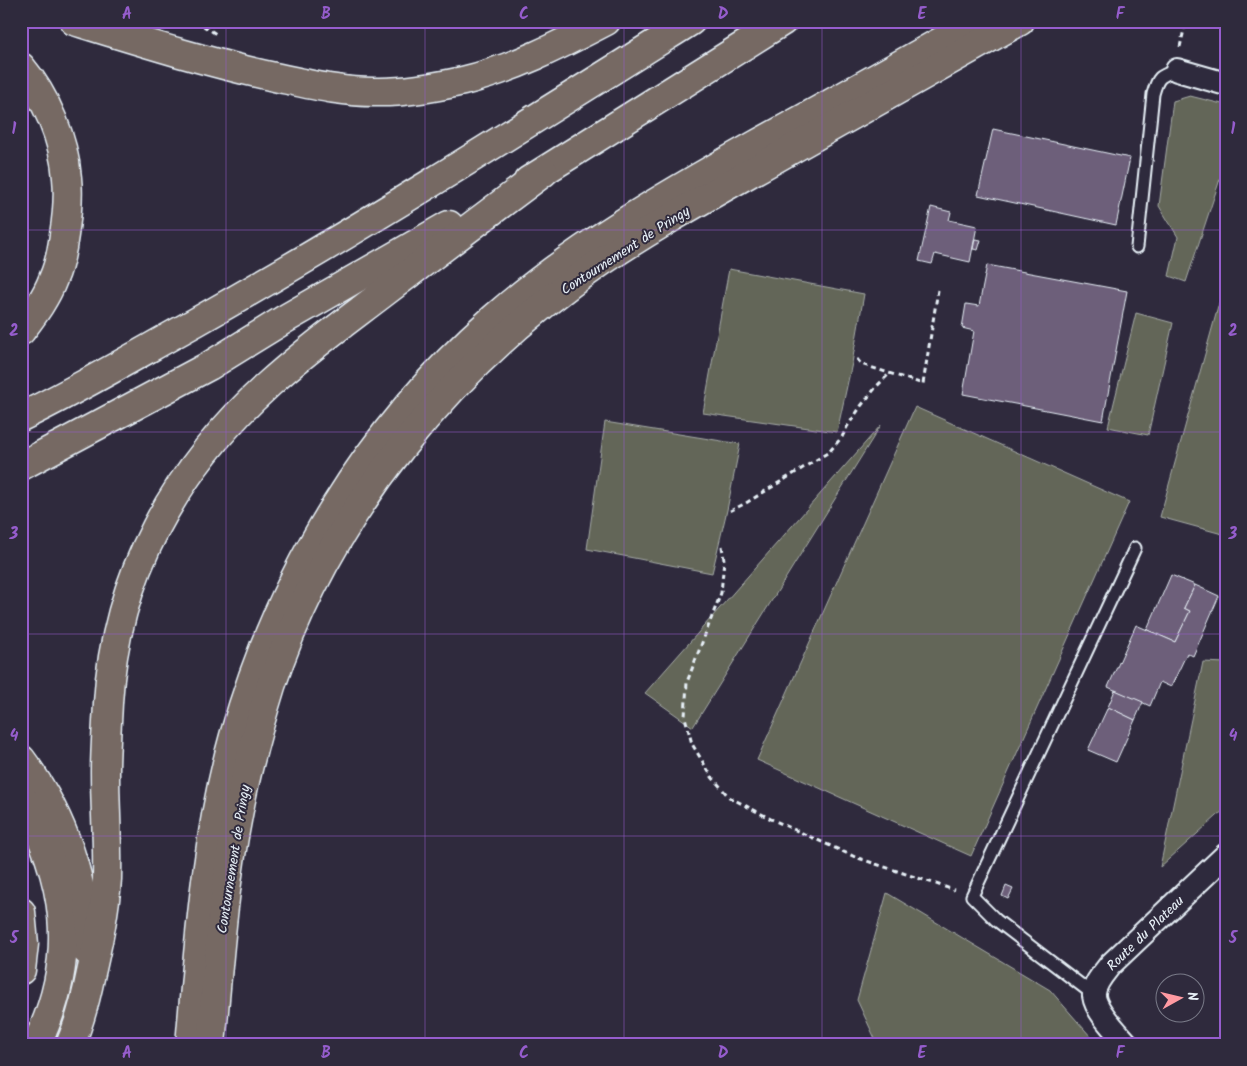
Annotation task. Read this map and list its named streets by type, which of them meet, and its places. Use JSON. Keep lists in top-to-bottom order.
{
  "streets": {
    "highway": ["Contournement de Pringy"],
    "street": ["Route du Plateau"]
  },
  "north": "right",
  "grid": {
    "columns": [
      "A",
      "B",
      "C",
      "D",
      "E",
      "F"
    ],
    "rows": [
      "1",
      "2",
      "3",
      "4",
      "5"
    ]
  }
}
